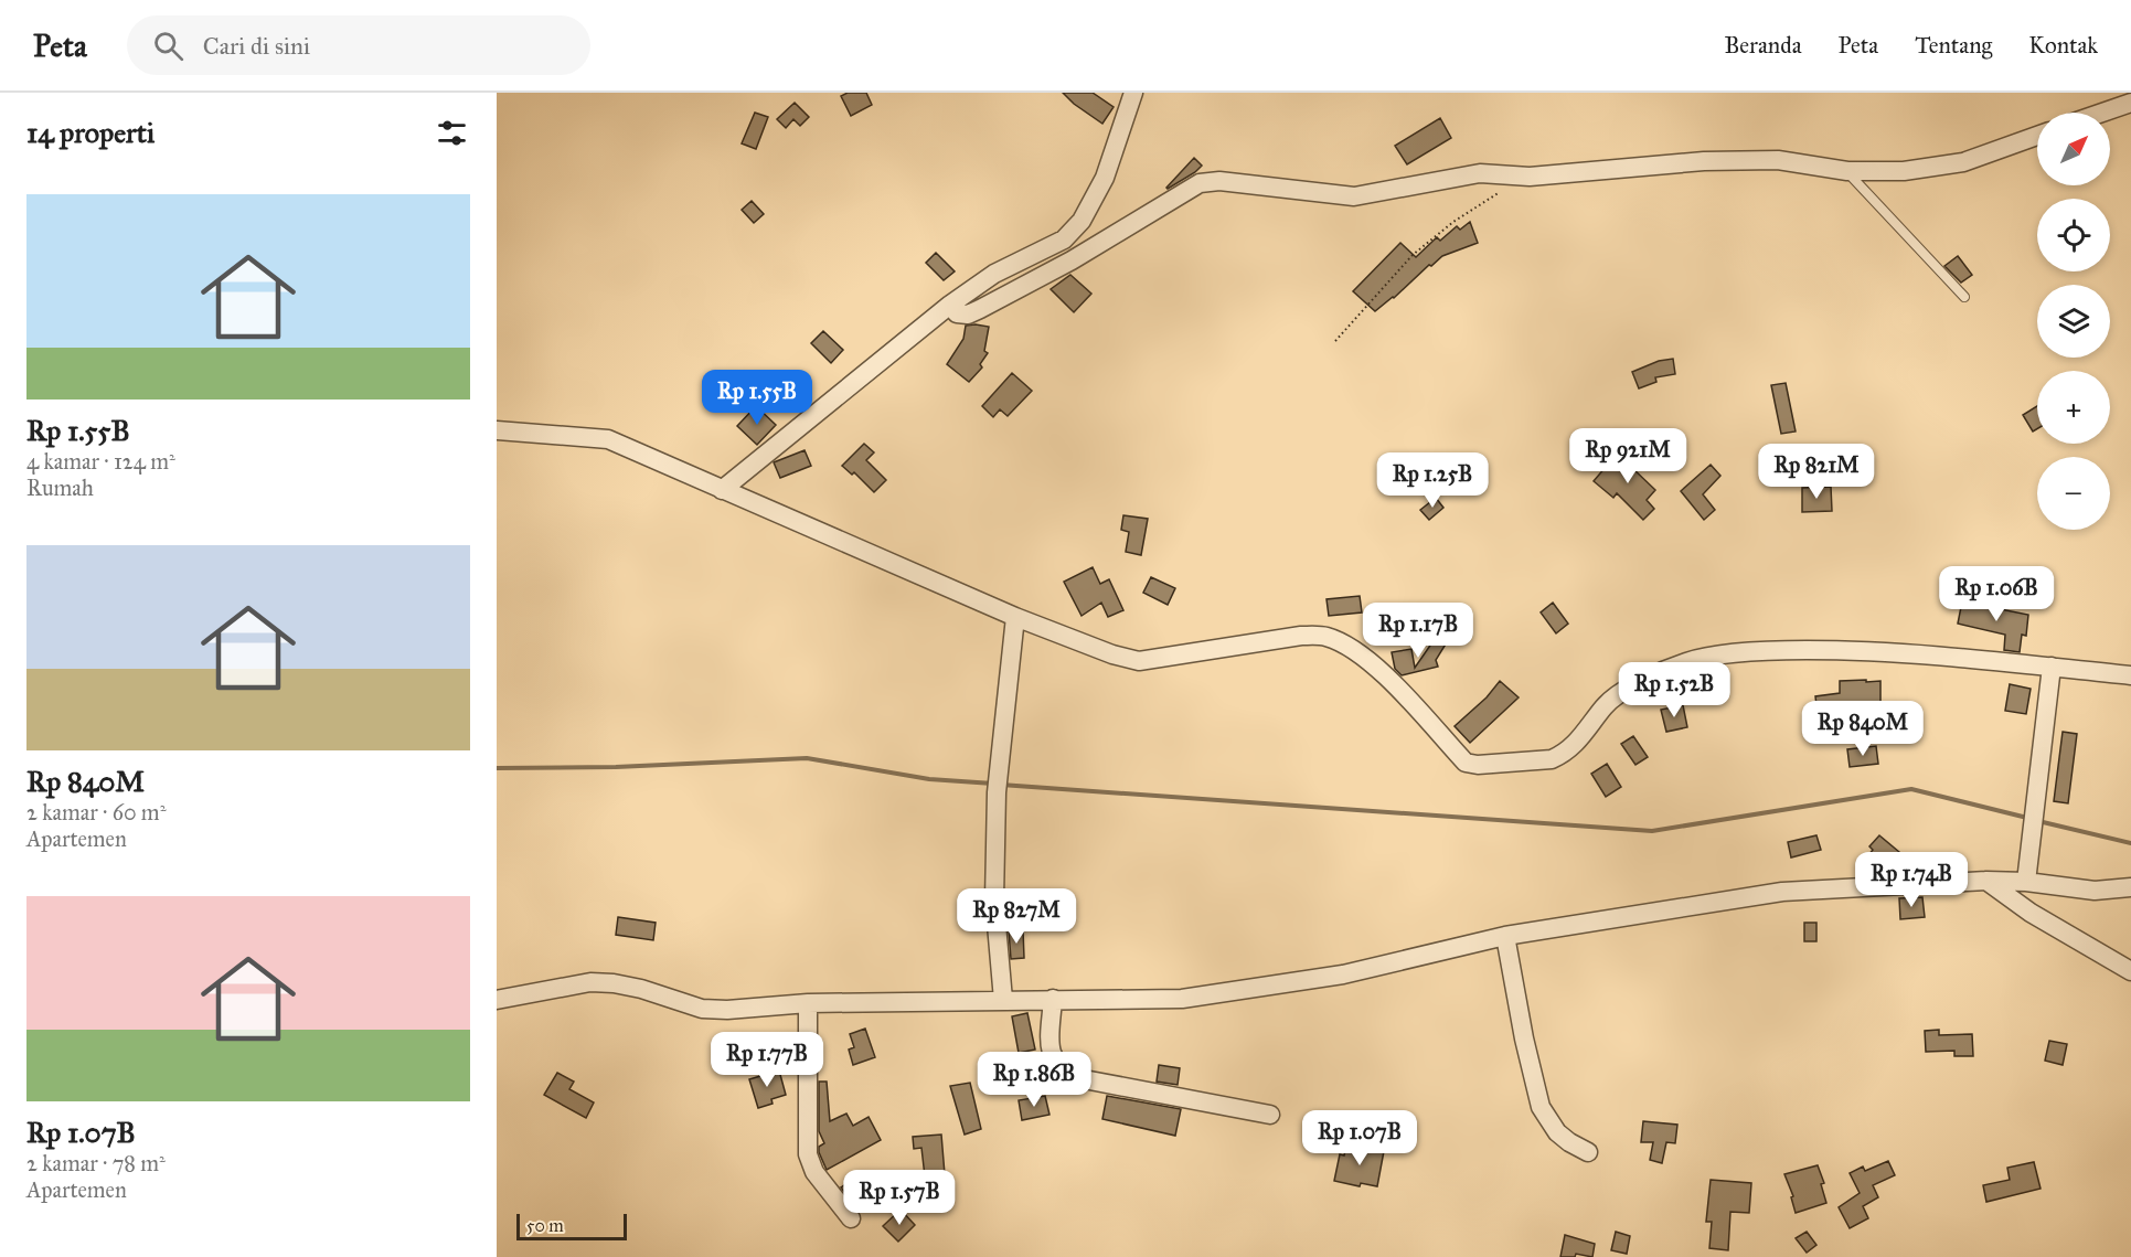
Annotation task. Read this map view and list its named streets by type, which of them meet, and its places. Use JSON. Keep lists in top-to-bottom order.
{
  "scale_bar": "50 m",
  "north": "top right",
  "page": {
    "header": "Peta",
    "search": "Cari di sini",
    "nav": [
      "Beranda",
      "Peta",
      "Tentang",
      "Kontak"
    ],
    "heading": "14 properti",
    "map_buttons": ["+", "−"],
    "list": [
      {
        "name": "Rp 1.55B",
        "note": "4 kamar · 124 m² · Rumah"
      },
      {
        "name": "Rp 840M",
        "note": "2 kamar · 60 m² · Apartemen"
      },
      {
        "name": "Rp 1.07B",
        "note": "2 kamar · 78 m² · Apartemen"
      }
    ],
    "price": [
      "Rp 1.55B",
      "Rp 921M",
      "Rp 821M",
      "Rp 1.25B",
      "Rp 1.06B",
      "Rp 1.17B",
      "Rp 1.52B",
      "Rp 840M",
      "Rp 1.74B",
      "Rp 827M",
      "Rp 1.77B",
      "Rp 1.86B",
      "Rp 1.07B",
      "Rp 1.57B"
    ],
    "scale": "50 m"
  }
}
